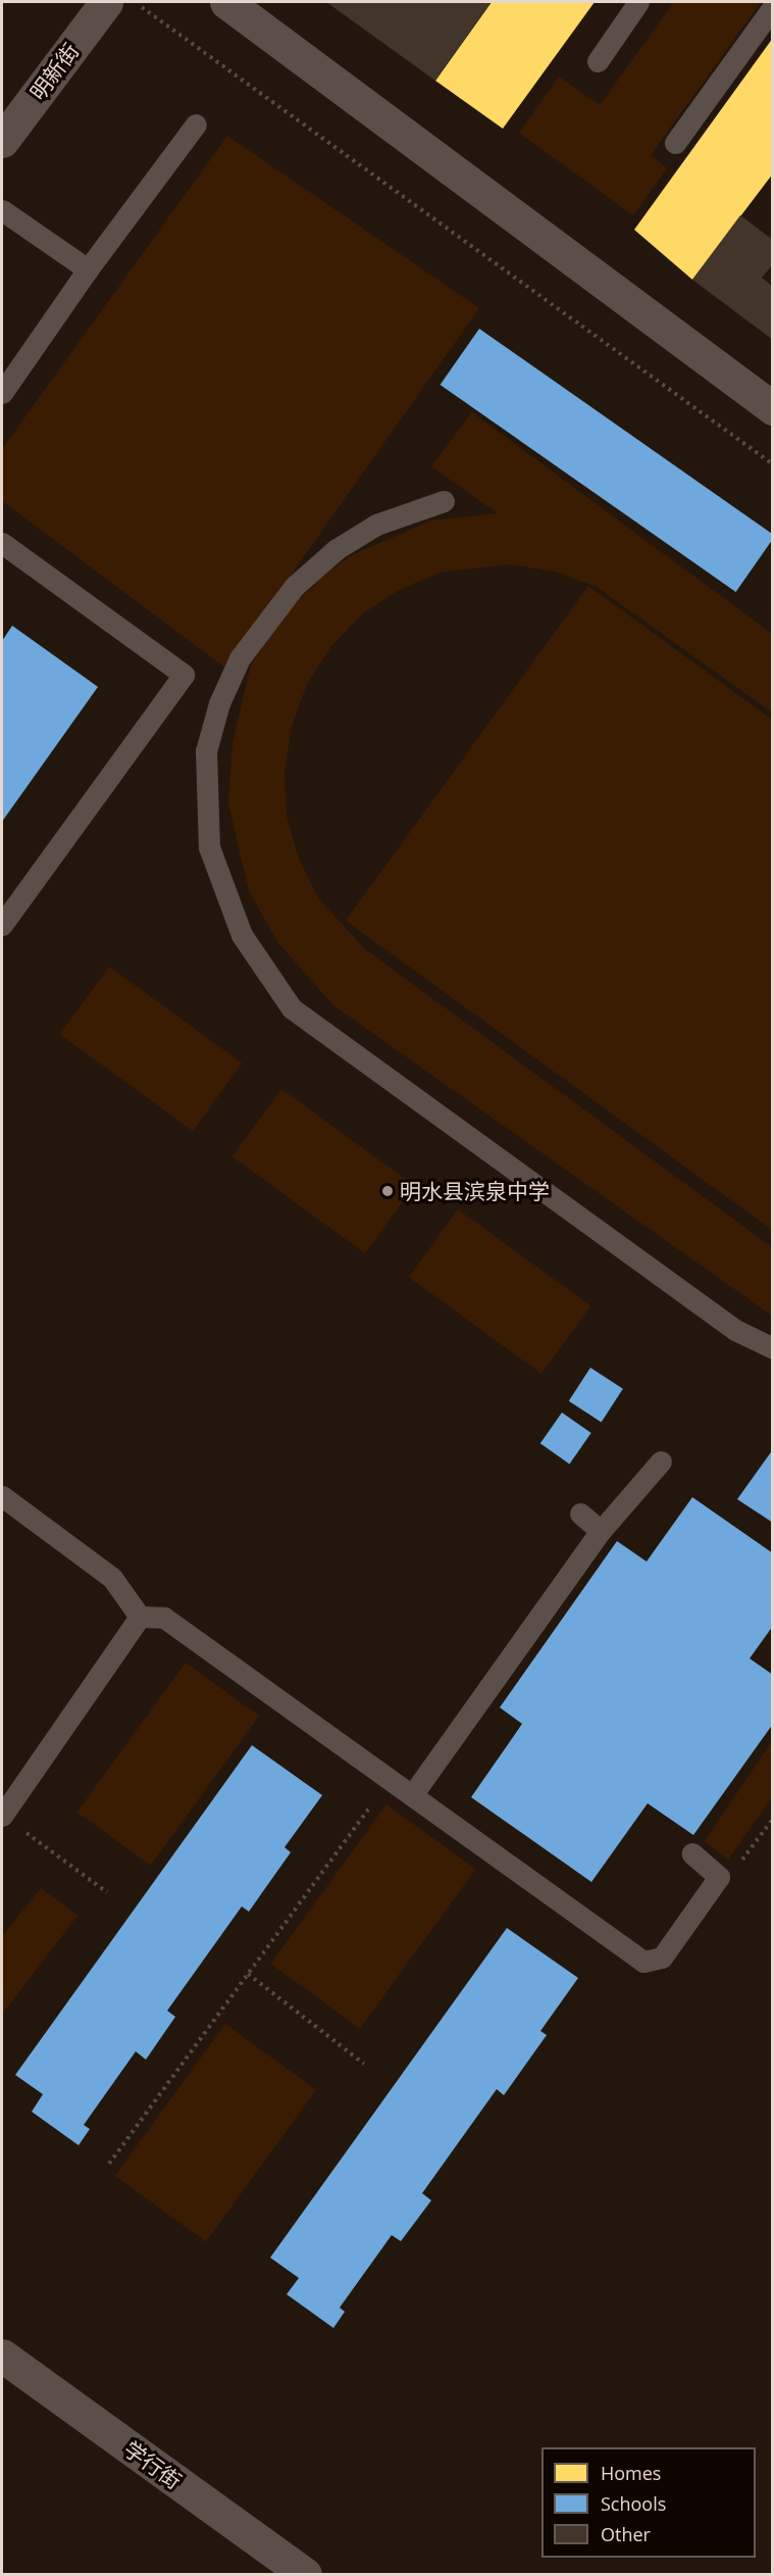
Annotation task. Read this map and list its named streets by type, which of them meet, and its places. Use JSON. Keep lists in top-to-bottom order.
{
  "streets": {
    "street": ["明新街", "学行街"]
  },
  "places": ["明水县滨泉中学"],
  "legend": ["Homes", "Schools", "Other"]
}
